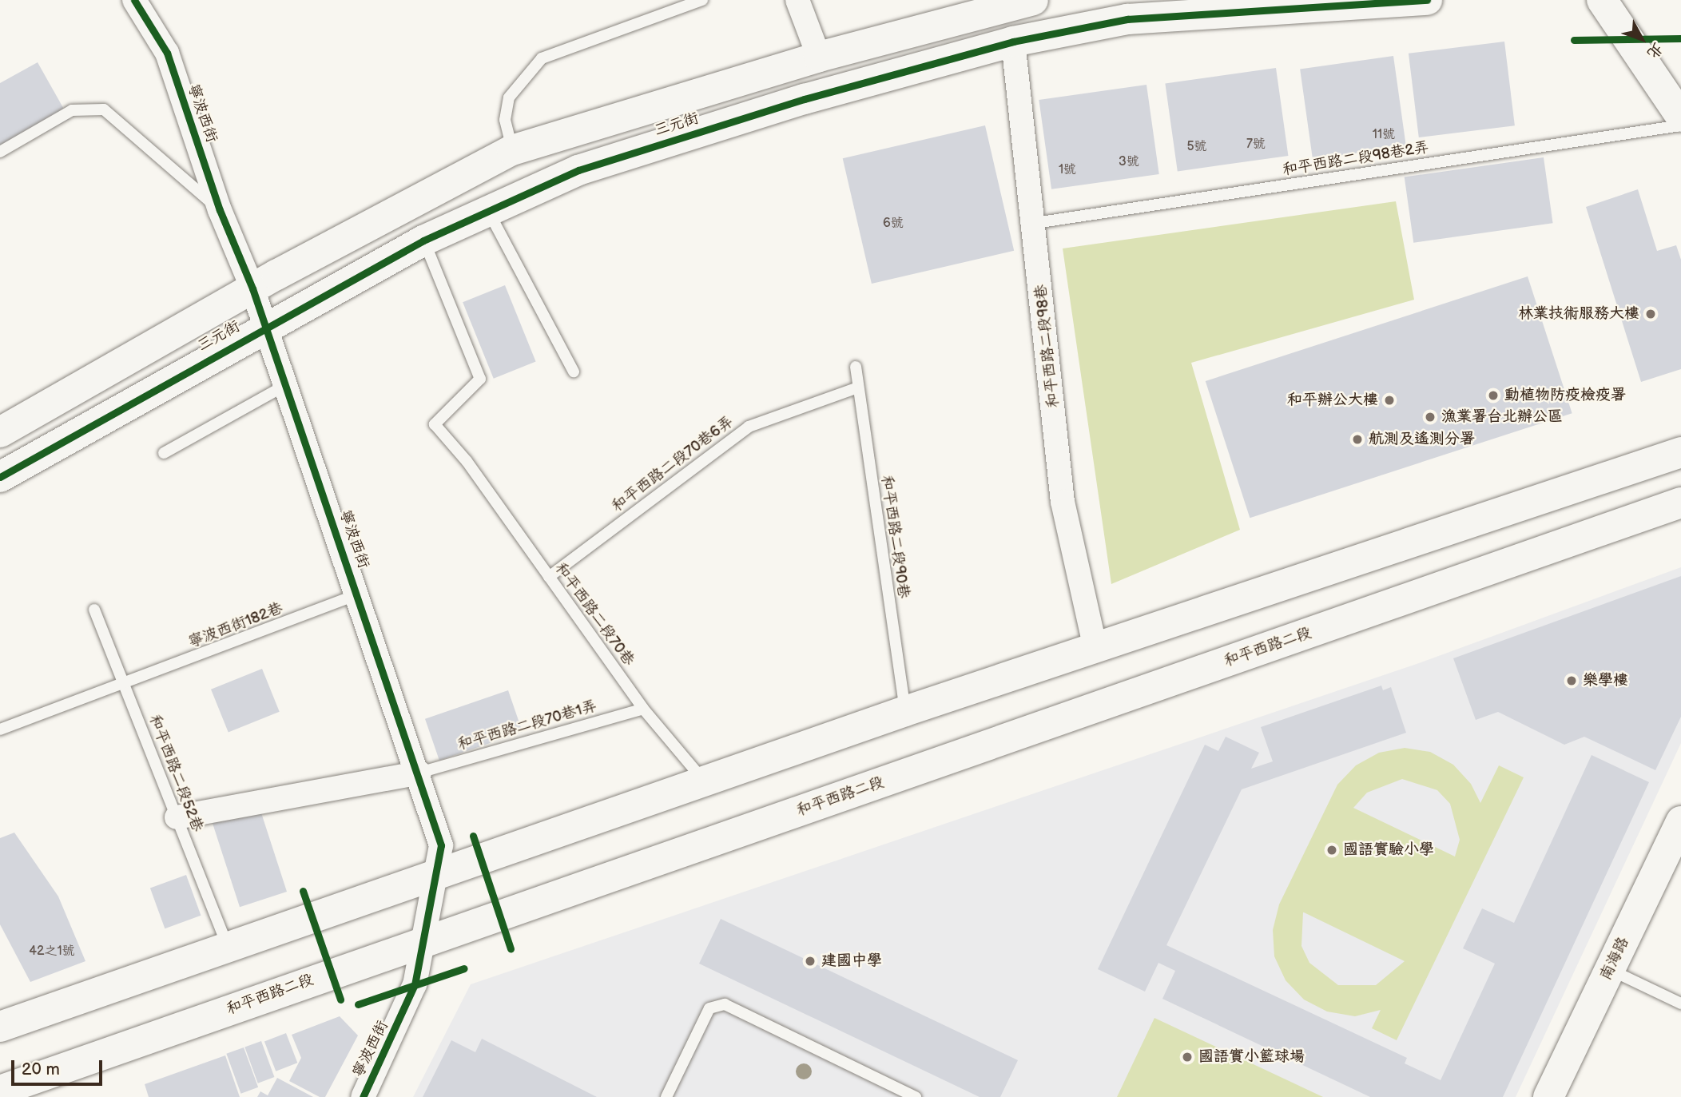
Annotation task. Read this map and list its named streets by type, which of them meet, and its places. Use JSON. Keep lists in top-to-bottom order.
{
  "streets": {
    "main road": ["三元街", "和平西路二段", "南海路"],
    "street": ["寧波西街", "和平西路二段98巷"],
    "lane": [
      "和平西路二段98巷2弄",
      "和平西路二段70巷6弄",
      "和平西路二段90巷",
      "和平西路二段70巷",
      "寧波西街182巷",
      "和平西路二段70巷1弄",
      "和平西路二段52巷"
    ]
  },
  "crossings": [
    ["寧波西街", "三元街"],
    ["寧波西街", "寧波西街182巷"],
    ["寧波西街", "和平西路二段"],
    ["寧波西街", "和平西路二段70巷1弄"],
    ["三元街", "和平西路二段98巷"],
    ["三元街", "和平西路二段70巷"],
    ["和平西路二段98巷2弄", "和平西路二段98巷"],
    ["和平西路二段70巷6弄", "和平西路二段90巷"],
    ["和平西路二段70巷6弄", "和平西路二段70巷"],
    ["和平西路二段70巷", "和平西路二段70巷1弄"],
    ["寧波西街182巷", "和平西路二段52巷"]
  ],
  "places": [
    "林業技術服務大樓",
    "動植物防疫檢疫署",
    "和平辦公大樓",
    "漁業署台北辦公區",
    "航測及遙測分署",
    "樂學樓",
    "國語實驗小學",
    "建國中學",
    "國語實小籃球場"
  ],
  "house_numbers": [
    "11號",
    "7號",
    "5號",
    "3號",
    "1號",
    "6號",
    "42之1號"
  ],
  "scale_bar": "20 m",
  "north": "bottom right"
}
